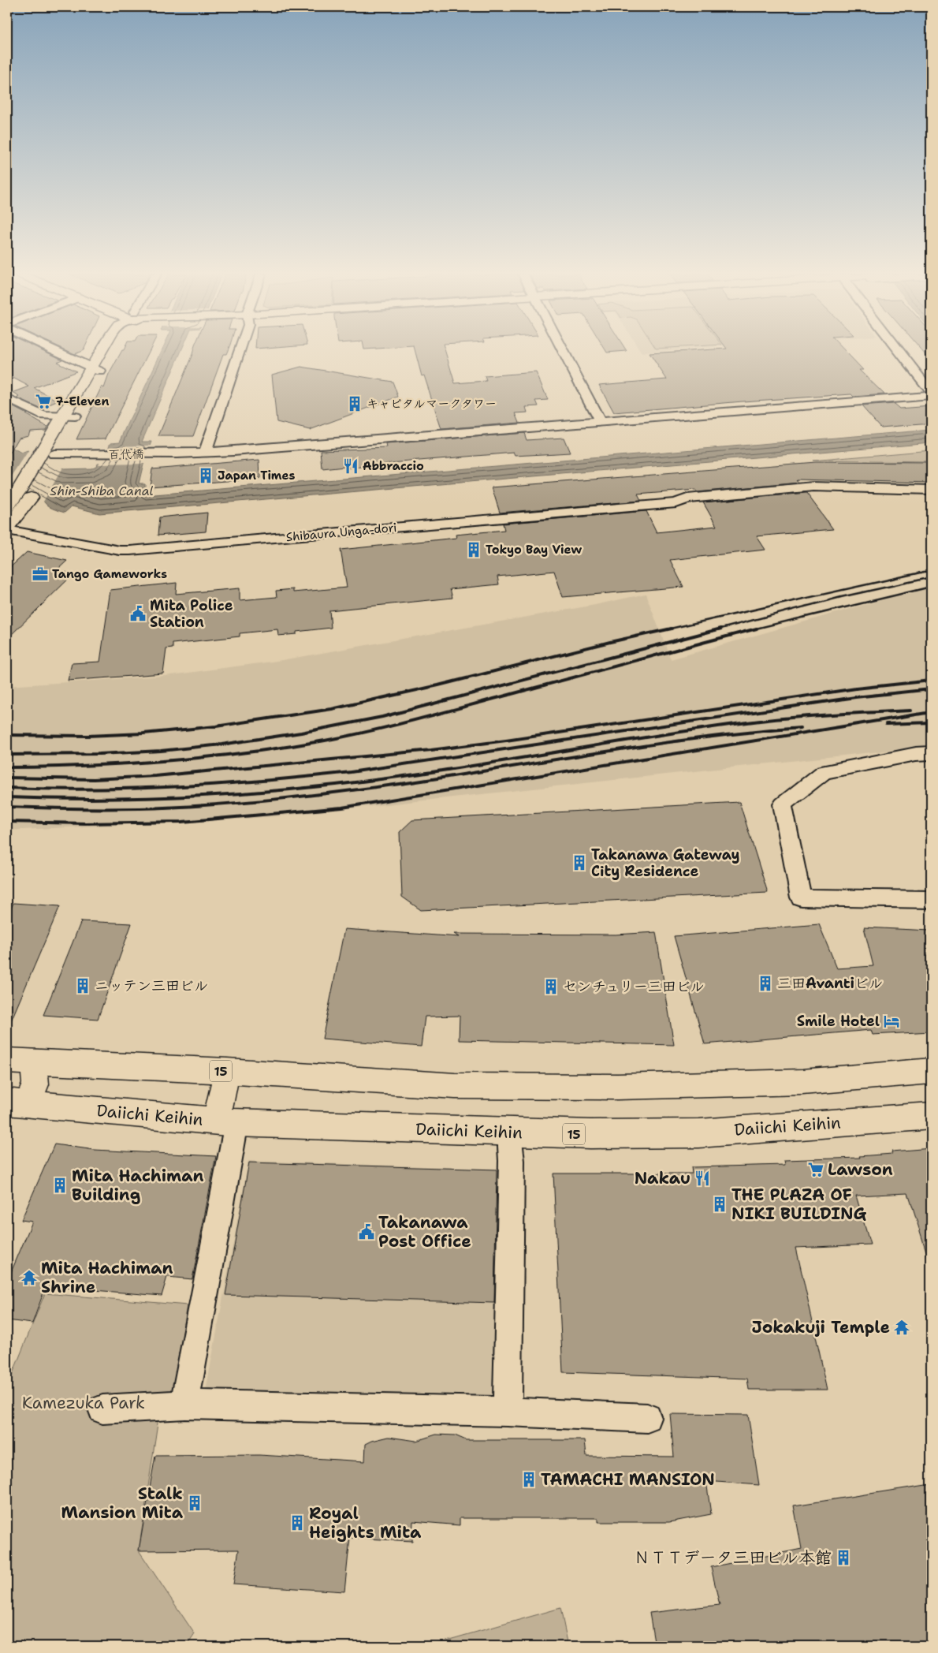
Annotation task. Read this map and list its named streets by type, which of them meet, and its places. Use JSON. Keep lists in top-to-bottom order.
{
  "streets": {
    "main road": ["15", "Daiichi Keihin"],
    "street": ["百代橋", "Shibaura Unga-dori"]
  },
  "water": ["Shin-Shiba Canal"],
  "parks": ["Kamezuka Park"],
  "places": {
    "supermarket": ["7-Eleven", "Lawson"],
    "building": [
      "キャピタルマークタワー",
      "Japan Times",
      "Tokyo Bay View",
      "Takanawa Gateway City Residence",
      "三田Avantiビル",
      "ニッテン三田ビル",
      "センチュリー三田ビル",
      "Mita Hachiman Building",
      "THE PLAZA OF NIKI BUILDING",
      "TAMACHI MANSION",
      "Stalk Mansion Mita",
      "Royal Heights Mita",
      "ＮＴＴデータ三田ビル本館"
    ],
    "restaurant": ["Abbraccio", "Nakau"],
    "office": ["Tango Gameworks"],
    "public building": ["Mita Police Station", "Takanawa Post Office"],
    "hotel": ["Smile Hotel"],
    "temple": ["Mita Hachiman Shrine", "Jokakuji Temple"]
  }
}
